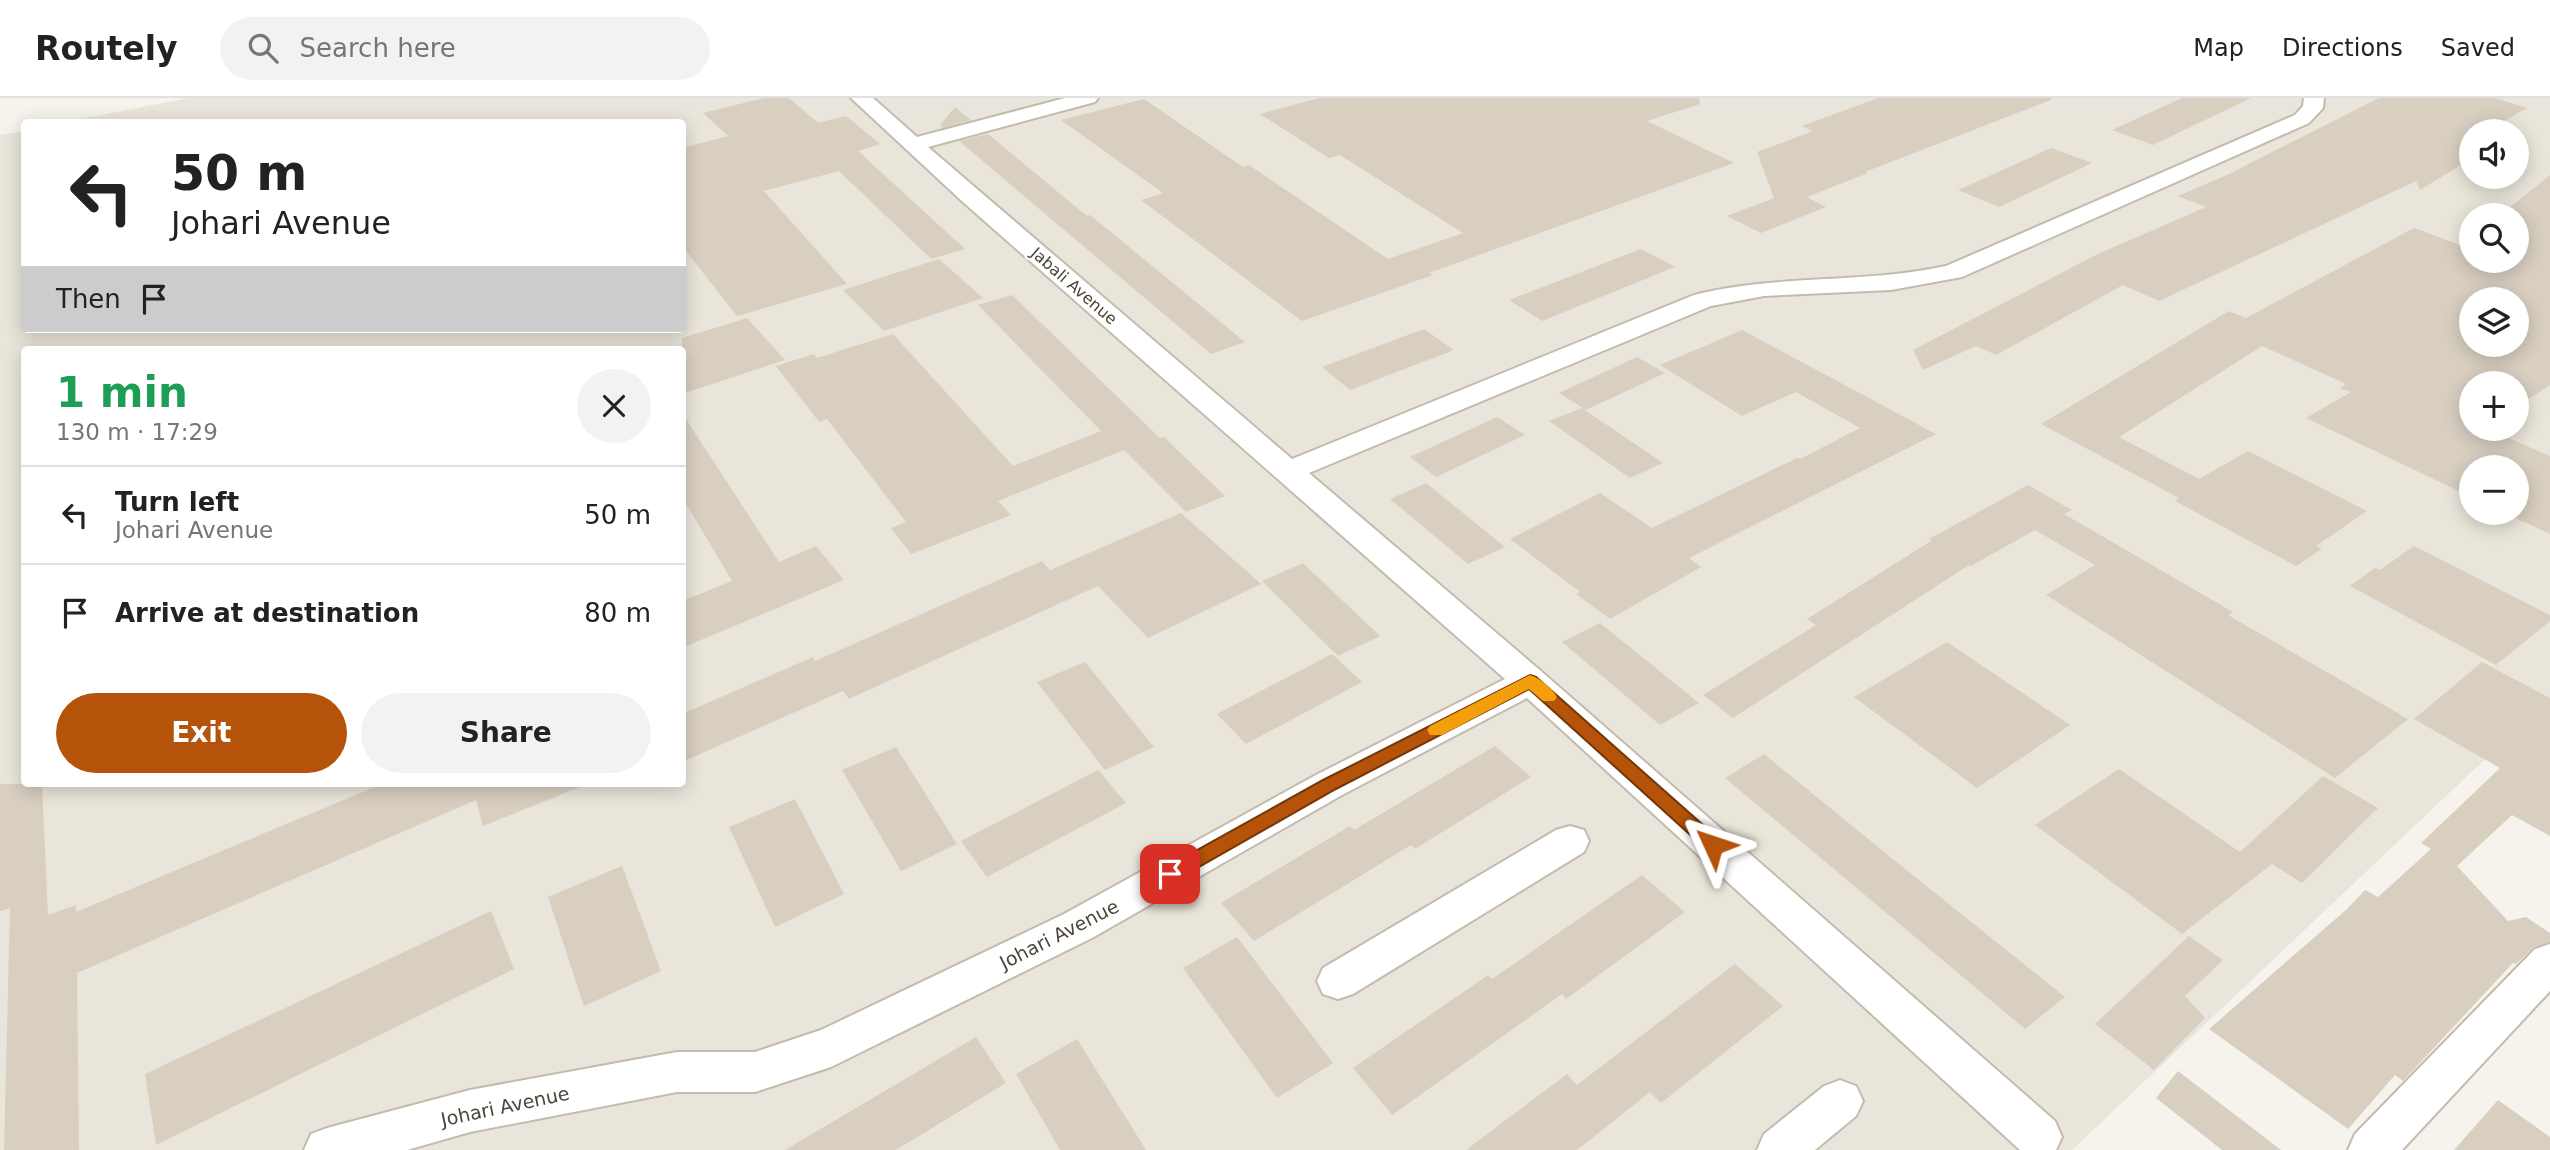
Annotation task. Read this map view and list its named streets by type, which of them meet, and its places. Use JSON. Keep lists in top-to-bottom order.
{
  "streets": {
    "street": ["Jabali Avenue", "Johari Avenue"]
  },
  "page": {
    "header": "Routely",
    "search": "Search here",
    "nav": ["Map", "Directions", "Saved"],
    "map_buttons": ["+", "−"],
    "turn": ["50 m", "Johari Avenue"],
    "then": "Then",
    "heading": ["1 min", "130 m · 17:29"],
    "list": [
      {
        "name": "Turn left",
        "note": "Johari Avenue",
        "value": "50 m"
      },
      {
        "name": "Arrive at destination",
        "value": "80 m"
      }
    ],
    "buttons": ["Exit", "Share"]
  }
}
